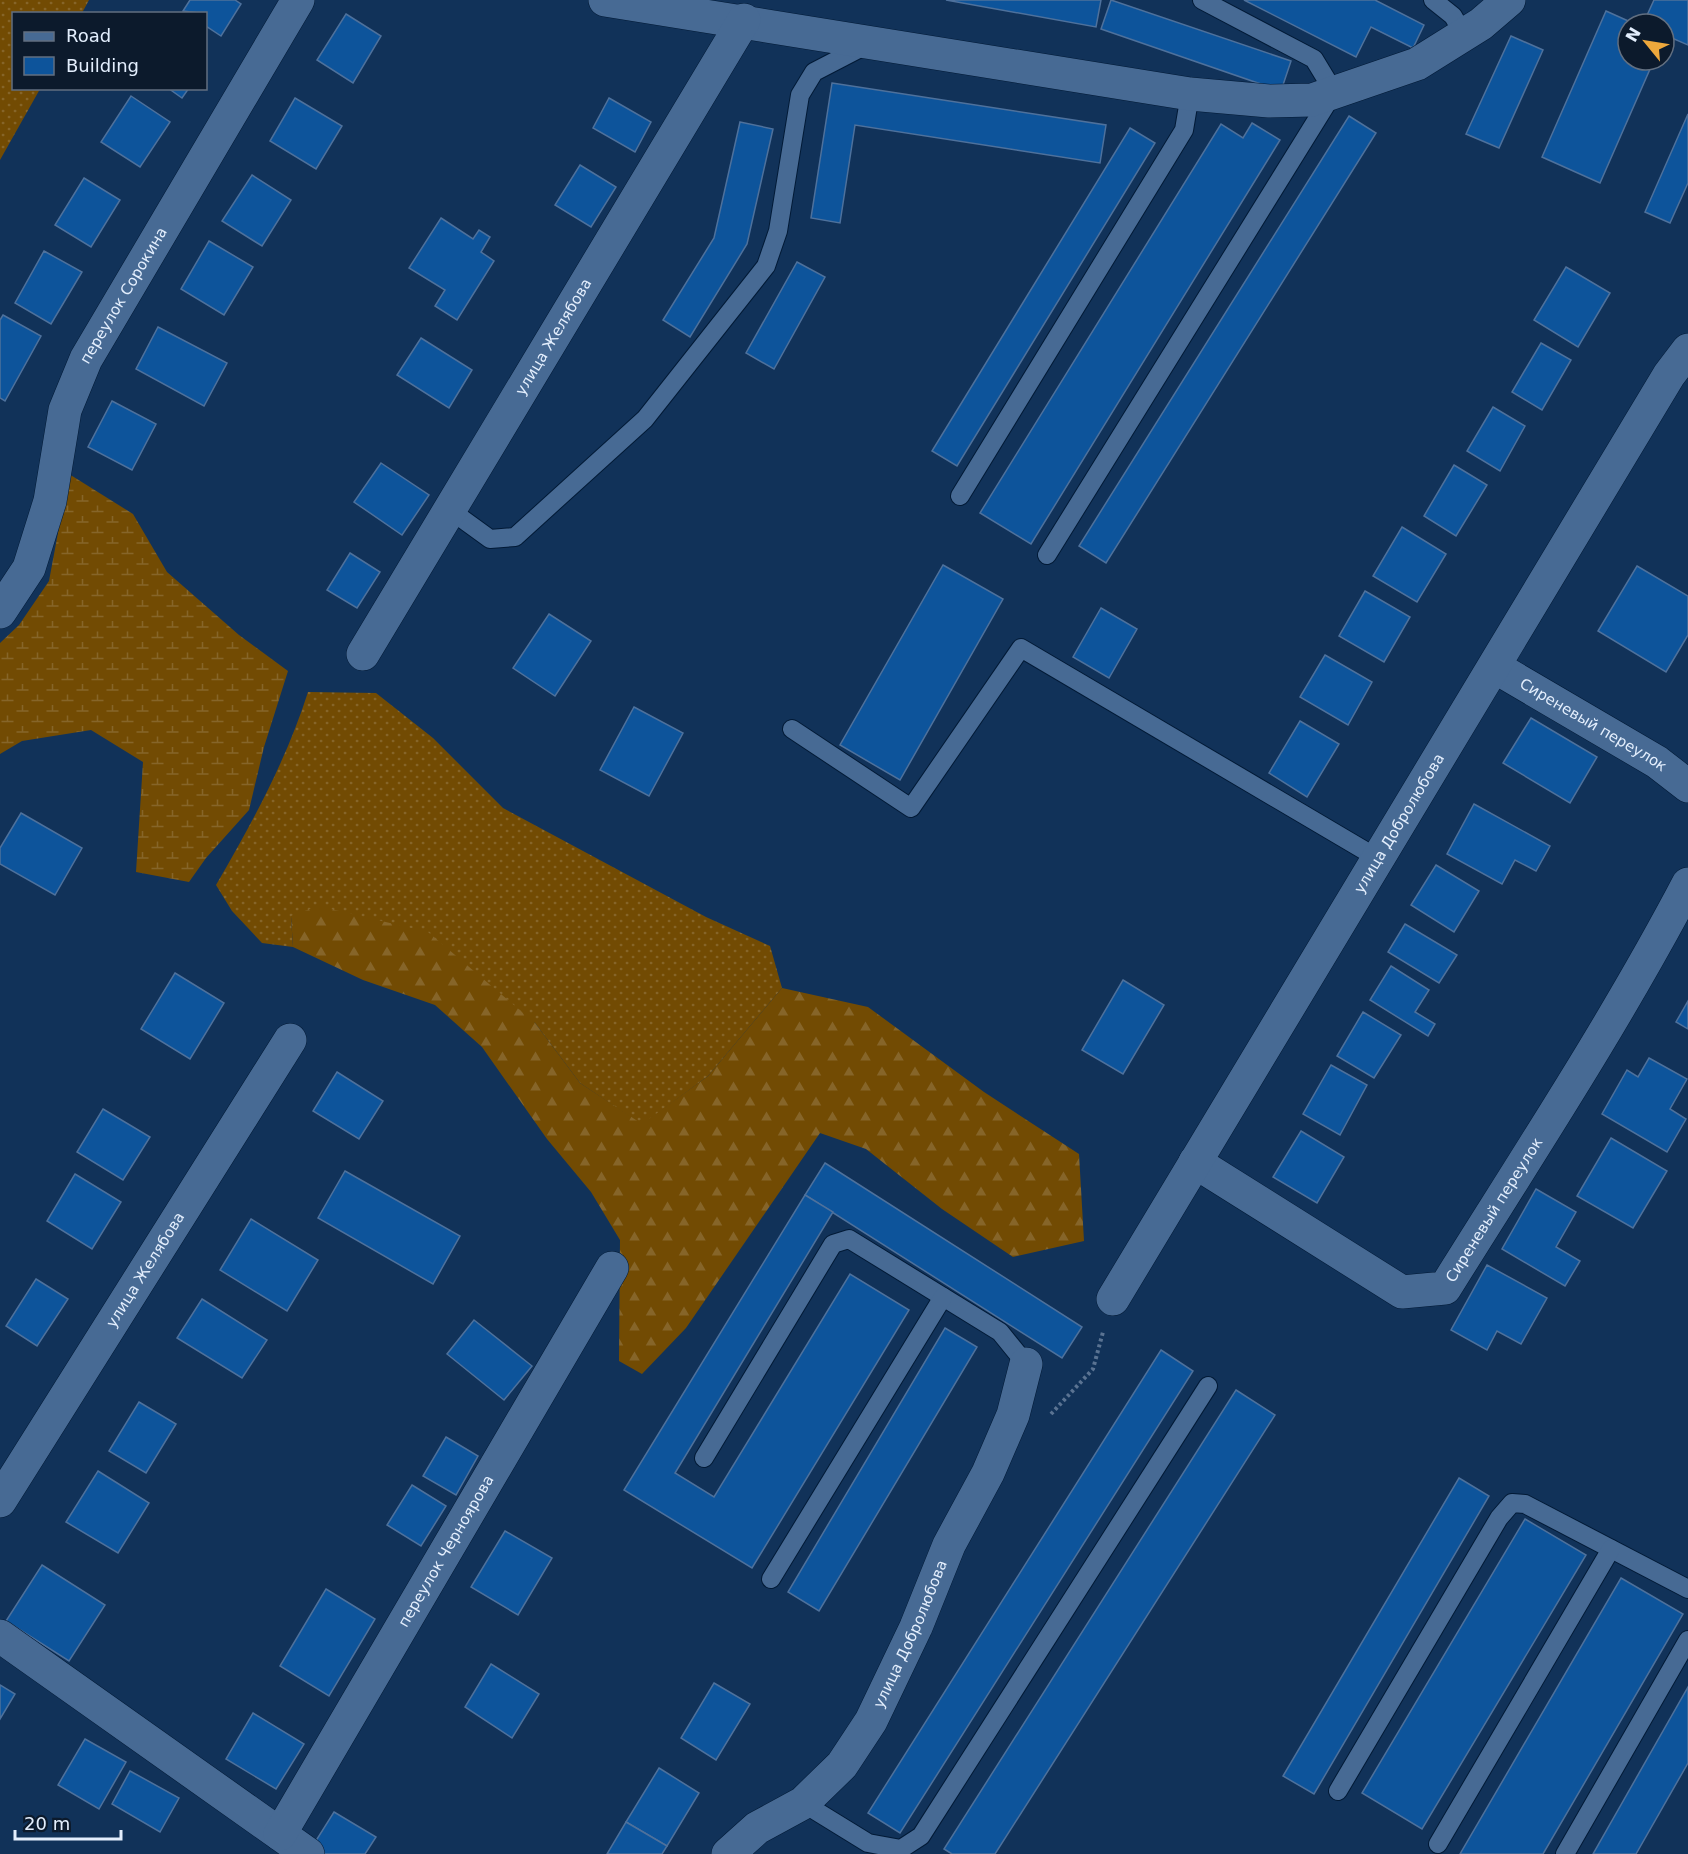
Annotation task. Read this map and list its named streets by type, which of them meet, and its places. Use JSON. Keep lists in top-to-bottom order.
{
  "streets": {
    "street": [
      "переулок Сорокина",
      "улица Желябова",
      "Сиреневый переулок",
      "улица Добролюбова",
      "переулок Черноярова"
    ]
  },
  "crossings": [
    ["Сиреневый переулок", "улица Добролюбова"]
  ],
  "legend": ["Road", "Building"],
  "scale_bar": "20 m",
  "north": "top left"
}
